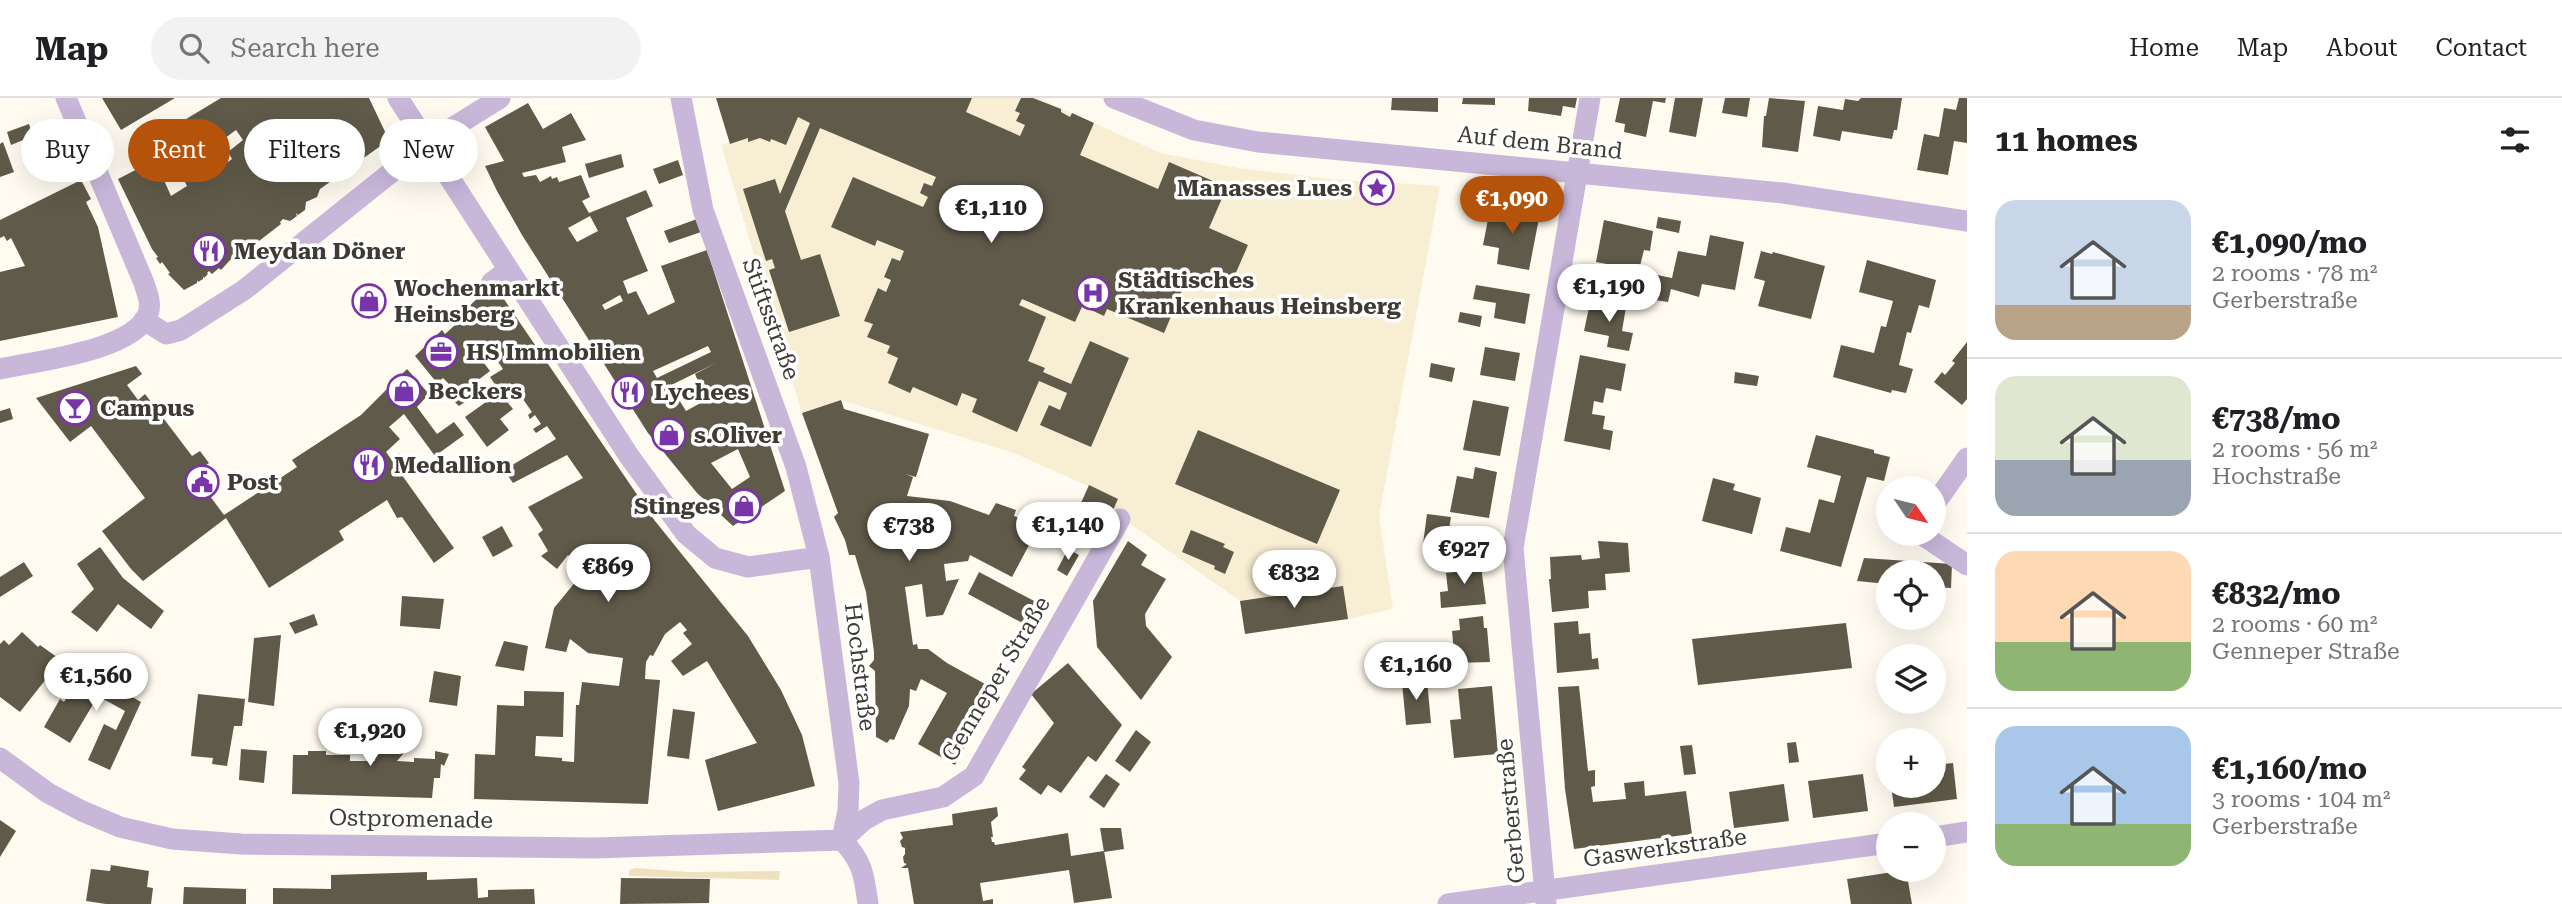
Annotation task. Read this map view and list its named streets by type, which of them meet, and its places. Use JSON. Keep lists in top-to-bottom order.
{
  "streets": {
    "street": [
      "Auf dem Brand",
      "Stiftsstraße",
      "Hochstraße",
      "Genneper Straße",
      "Gerberstraße",
      "Ostpromenade",
      "Gaswerkstraße"
    ]
  },
  "crossings": [
    ["Auf dem Brand", "Gerberstraße"],
    ["Stiftsstraße", "Hochstraße"],
    ["Hochstraße", "Genneper Straße"],
    ["Hochstraße", "Ostpromenade"],
    ["Genneper Straße", "Ostpromenade"],
    ["Gerberstraße", "Gaswerkstraße"]
  ],
  "places": {
    "place": ["Manasses Lues"],
    "restaurant": ["Meydan Döner", "Lychees", "Medallion"],
    "hospital": ["Städtisches Krankenhaus Heinsberg"],
    "shop": [
      "Wochenmarkt Heinsberg",
      "Beckers",
      "s.Oliver",
      "Stinges"
    ],
    "office": ["HS Immobilien"],
    "bar": ["Campus"],
    "public building": ["Post"]
  },
  "north": "bottom right",
  "page": {
    "header": "Map",
    "search": "Search here",
    "nav": [
      "Home",
      "Map",
      "About",
      "Contact"
    ],
    "heading": "11 homes",
    "chip": [
      "Buy",
      "Rent",
      "Filters",
      "New"
    ],
    "price": [
      "€1,090",
      "€1,110",
      "€1,190",
      "€1,140",
      "€738",
      "€927",
      "€869",
      "€832",
      "€1,160",
      "€1,560",
      "€1,920"
    ],
    "list": [
      {
        "name": "€1,090/mo",
        "note": "2 rooms · 78 m² · Gerberstraße"
      },
      {
        "name": "€738/mo",
        "note": "2 rooms · 56 m² · Hochstraße"
      },
      {
        "name": "€832/mo",
        "note": "2 rooms · 60 m² · Genneper Straße"
      },
      {
        "name": "€1,160/mo",
        "note": "3 rooms · 104 m² · Gerberstraße"
      }
    ],
    "map_buttons": ["+", "−"]
  }
}
